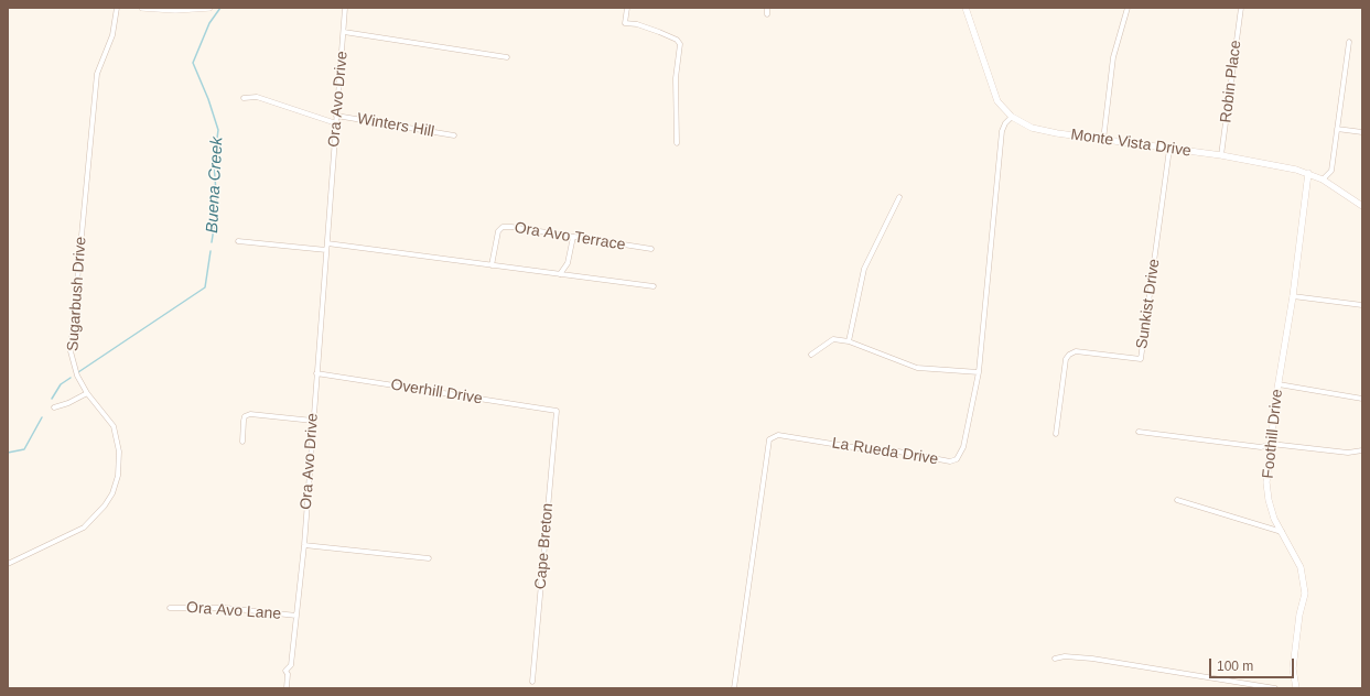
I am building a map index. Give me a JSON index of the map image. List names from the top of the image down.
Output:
{
  "streets": {
    "main road": ["Monte Vista Drive", "Foothill Drive"],
    "street": [
      "Robin Place",
      "Ora Avo Drive",
      "Winters Hill",
      "Ora Avo Terrace",
      "Sugarbush Drive",
      "Sunkist Drive",
      "Overhill Drive",
      "La Rueda Drive",
      "Cape Breton",
      "Ora Avo Lane"
    ]
  },
  "crossings": [
    ["Robin Place", "Monte Vista Drive"],
    ["Ora Avo Drive", "Winters Hill"],
    ["Ora Avo Drive", "Overhill Drive"],
    ["Ora Avo Drive", "Ora Avo Lane"],
    ["Monte Vista Drive", "Sunkist Drive"],
    ["Monte Vista Drive", "Foothill Drive"],
    ["Monte Vista Drive", "La Rueda Drive"],
    ["Overhill Drive", "Cape Breton"]
  ],
  "water": ["Buena Creek"],
  "scale_bar": "100 m"
}
